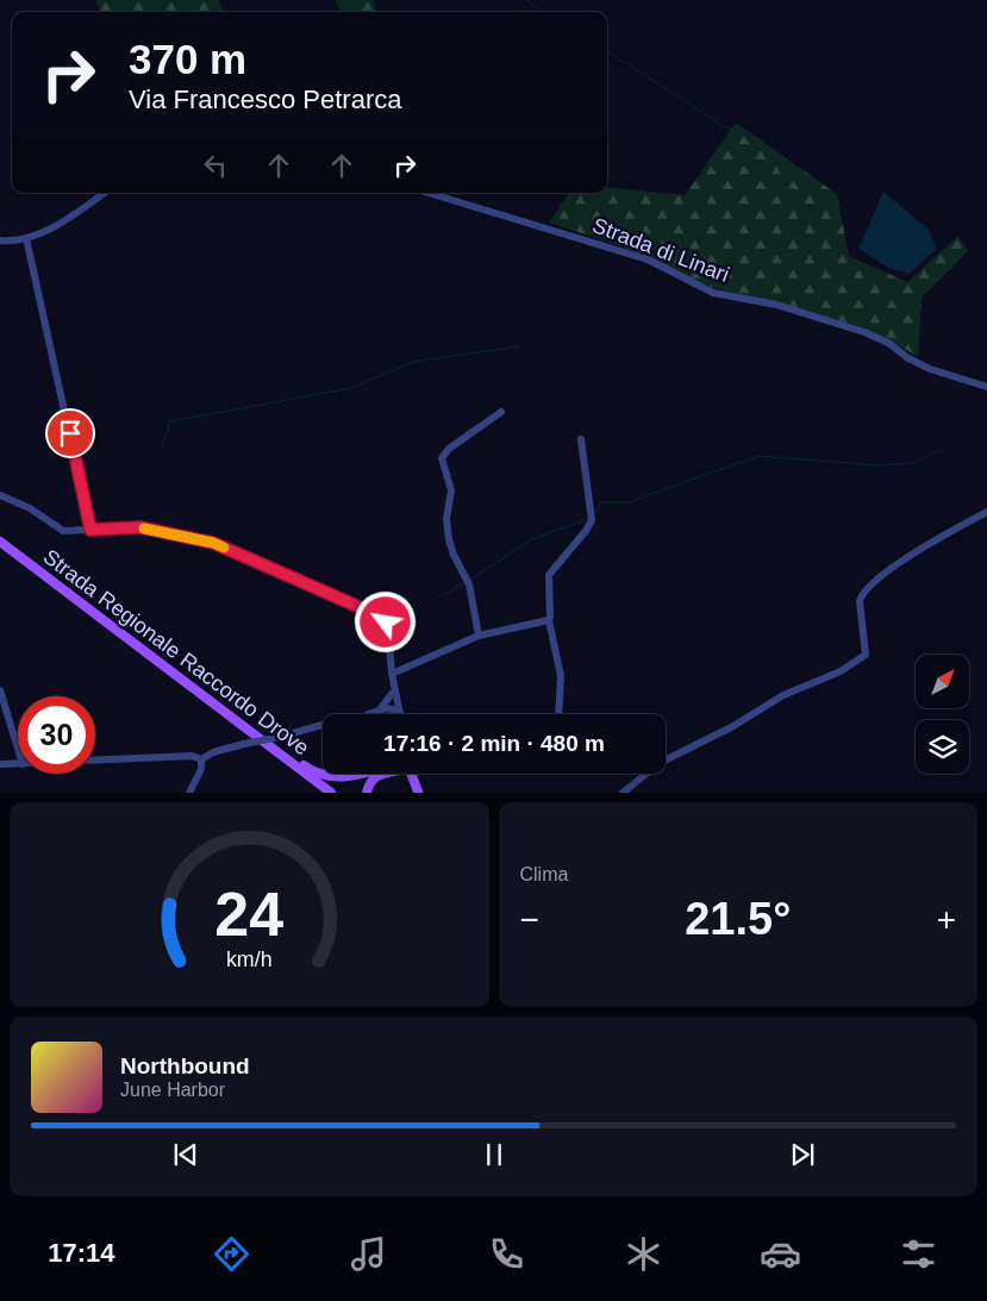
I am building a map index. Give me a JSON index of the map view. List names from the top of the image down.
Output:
{
  "streets": {
    "main road": ["Strada Regionale Raccordo Drove"],
    "street": ["Strada di Linari"]
  },
  "north": "top right",
  "page": {
    "turn": ["370 m", "Via Francesco Petrarca"],
    "limit": "30",
    "trip": "17:16 · 2 min · 480 m",
    "tile": "Clima",
    "heat": ["−", "21.5°", "+"],
    "song": ["Northbound", "June Harbor"],
    "tabs": "17:14",
    "gauge": ["24", "km/h"]
  }
}
